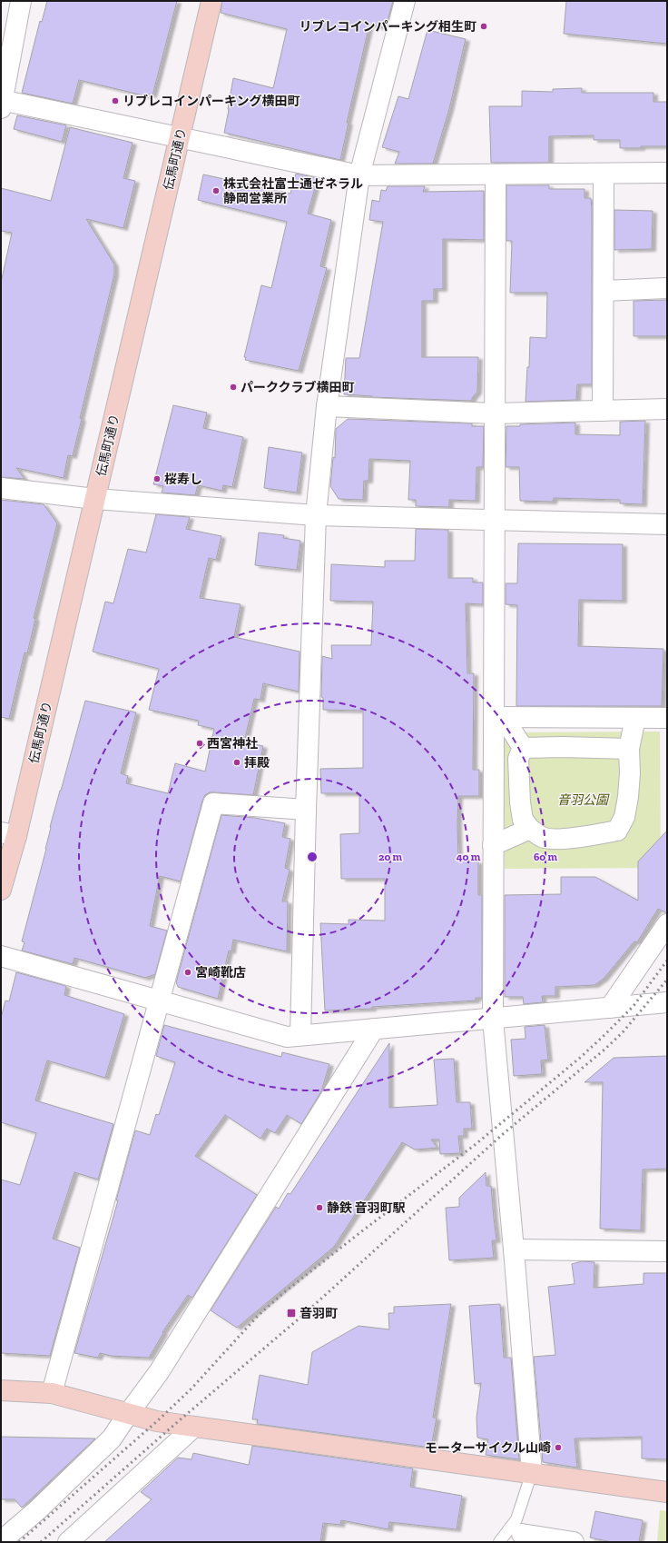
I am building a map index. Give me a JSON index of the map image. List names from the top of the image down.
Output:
{
  "streets": {
    "street": ["伝馬町通り"]
  },
  "parks": ["音羽公園"],
  "places": {
    "other": [
      "リブレコインパーキング相生町",
      "リブレコインパーキング横田町",
      "株式会社富士通ゼネラル 静岡営業所",
      "パーククラブ横田町",
      "桜寿し",
      "西宮神社",
      "拝殿",
      "宮崎靴店",
      "静鉄 音羽町駅",
      "モーターサイクル山崎"
    ],
    "transit": ["音羽町"]
  },
  "rings": ["20 m", "40 m", "60 m"]
}
